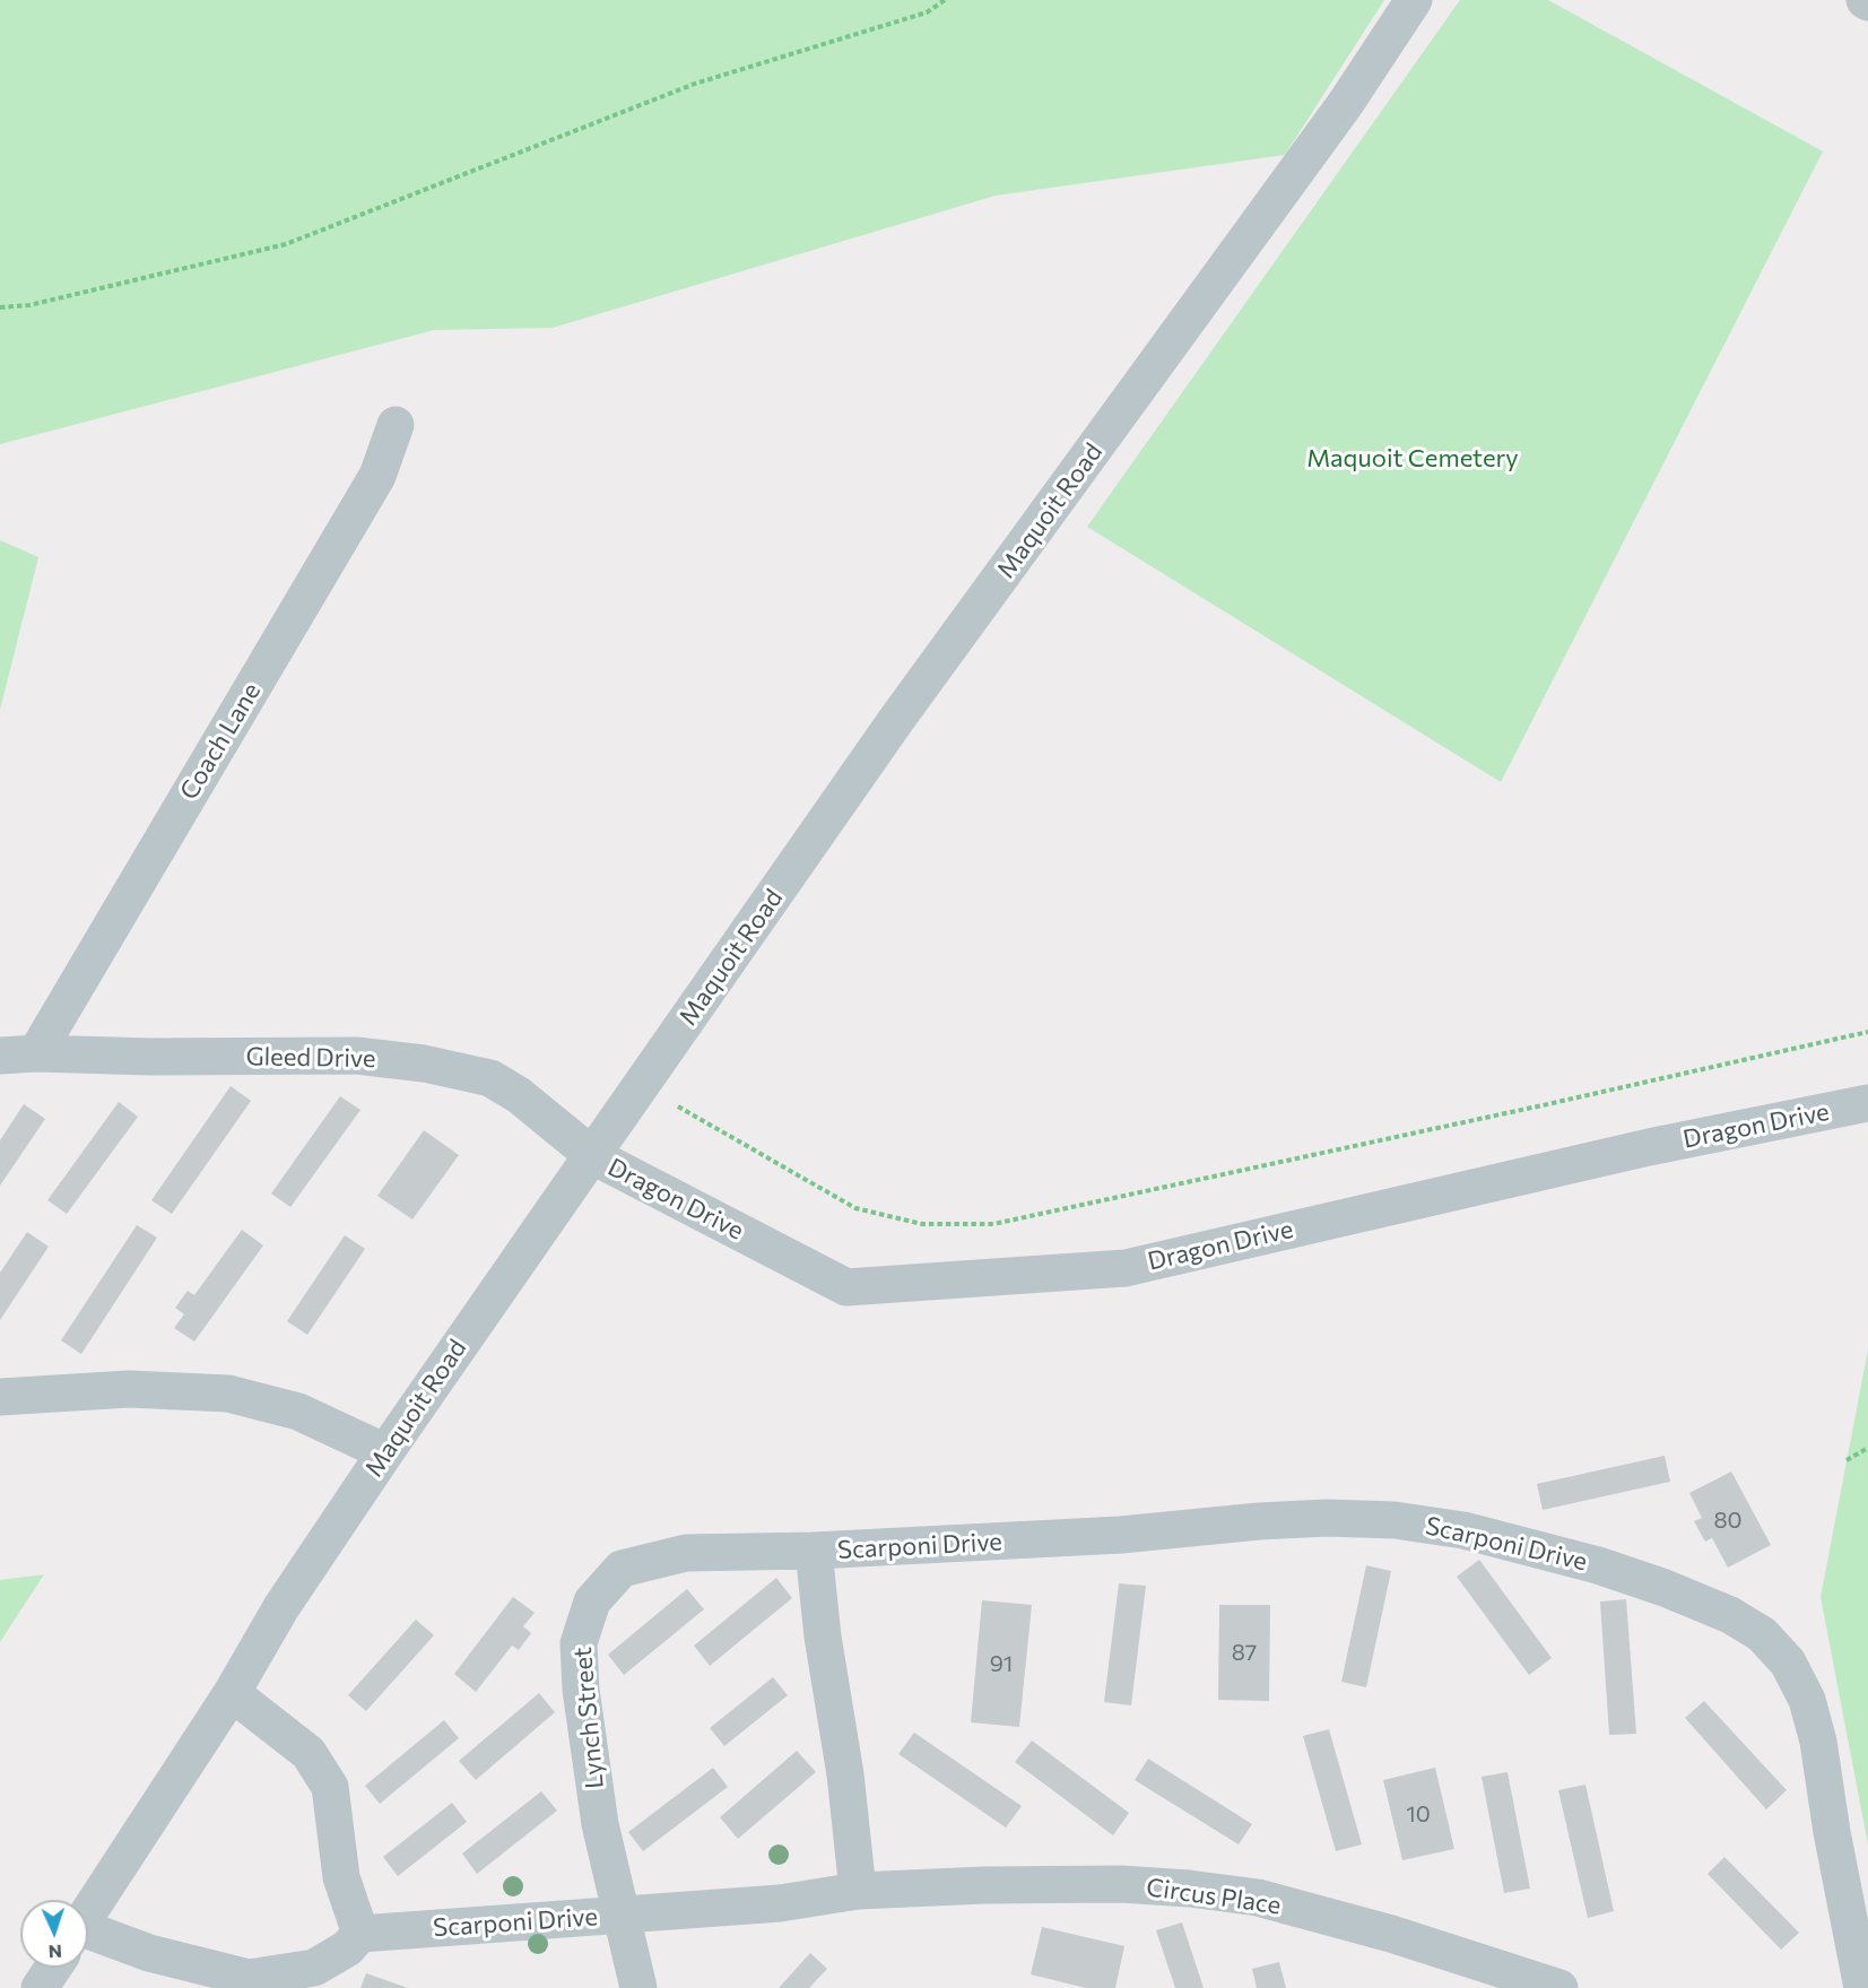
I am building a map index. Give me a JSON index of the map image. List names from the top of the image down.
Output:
{
  "streets": {
    "street": [
      "Maquoit Road",
      "Coach Lane",
      "Gleed Drive",
      "Dragon Drive",
      "Scarponi Drive",
      "Lynch Street",
      "Circus Place"
    ]
  },
  "crossings": [
    ["Maquoit Road", "Gleed Drive"],
    ["Maquoit Road", "Dragon Drive"],
    ["Coach Lane", "Gleed Drive"],
    ["Gleed Drive", "Dragon Drive"],
    ["Scarponi Drive", "Lynch Street"],
    ["Scarponi Drive", "Circus Place"]
  ],
  "parks": ["Maquoit Cemetery"],
  "house_numbers": [
    "80",
    "87",
    "91",
    "10"
  ],
  "north": "bottom"
}
